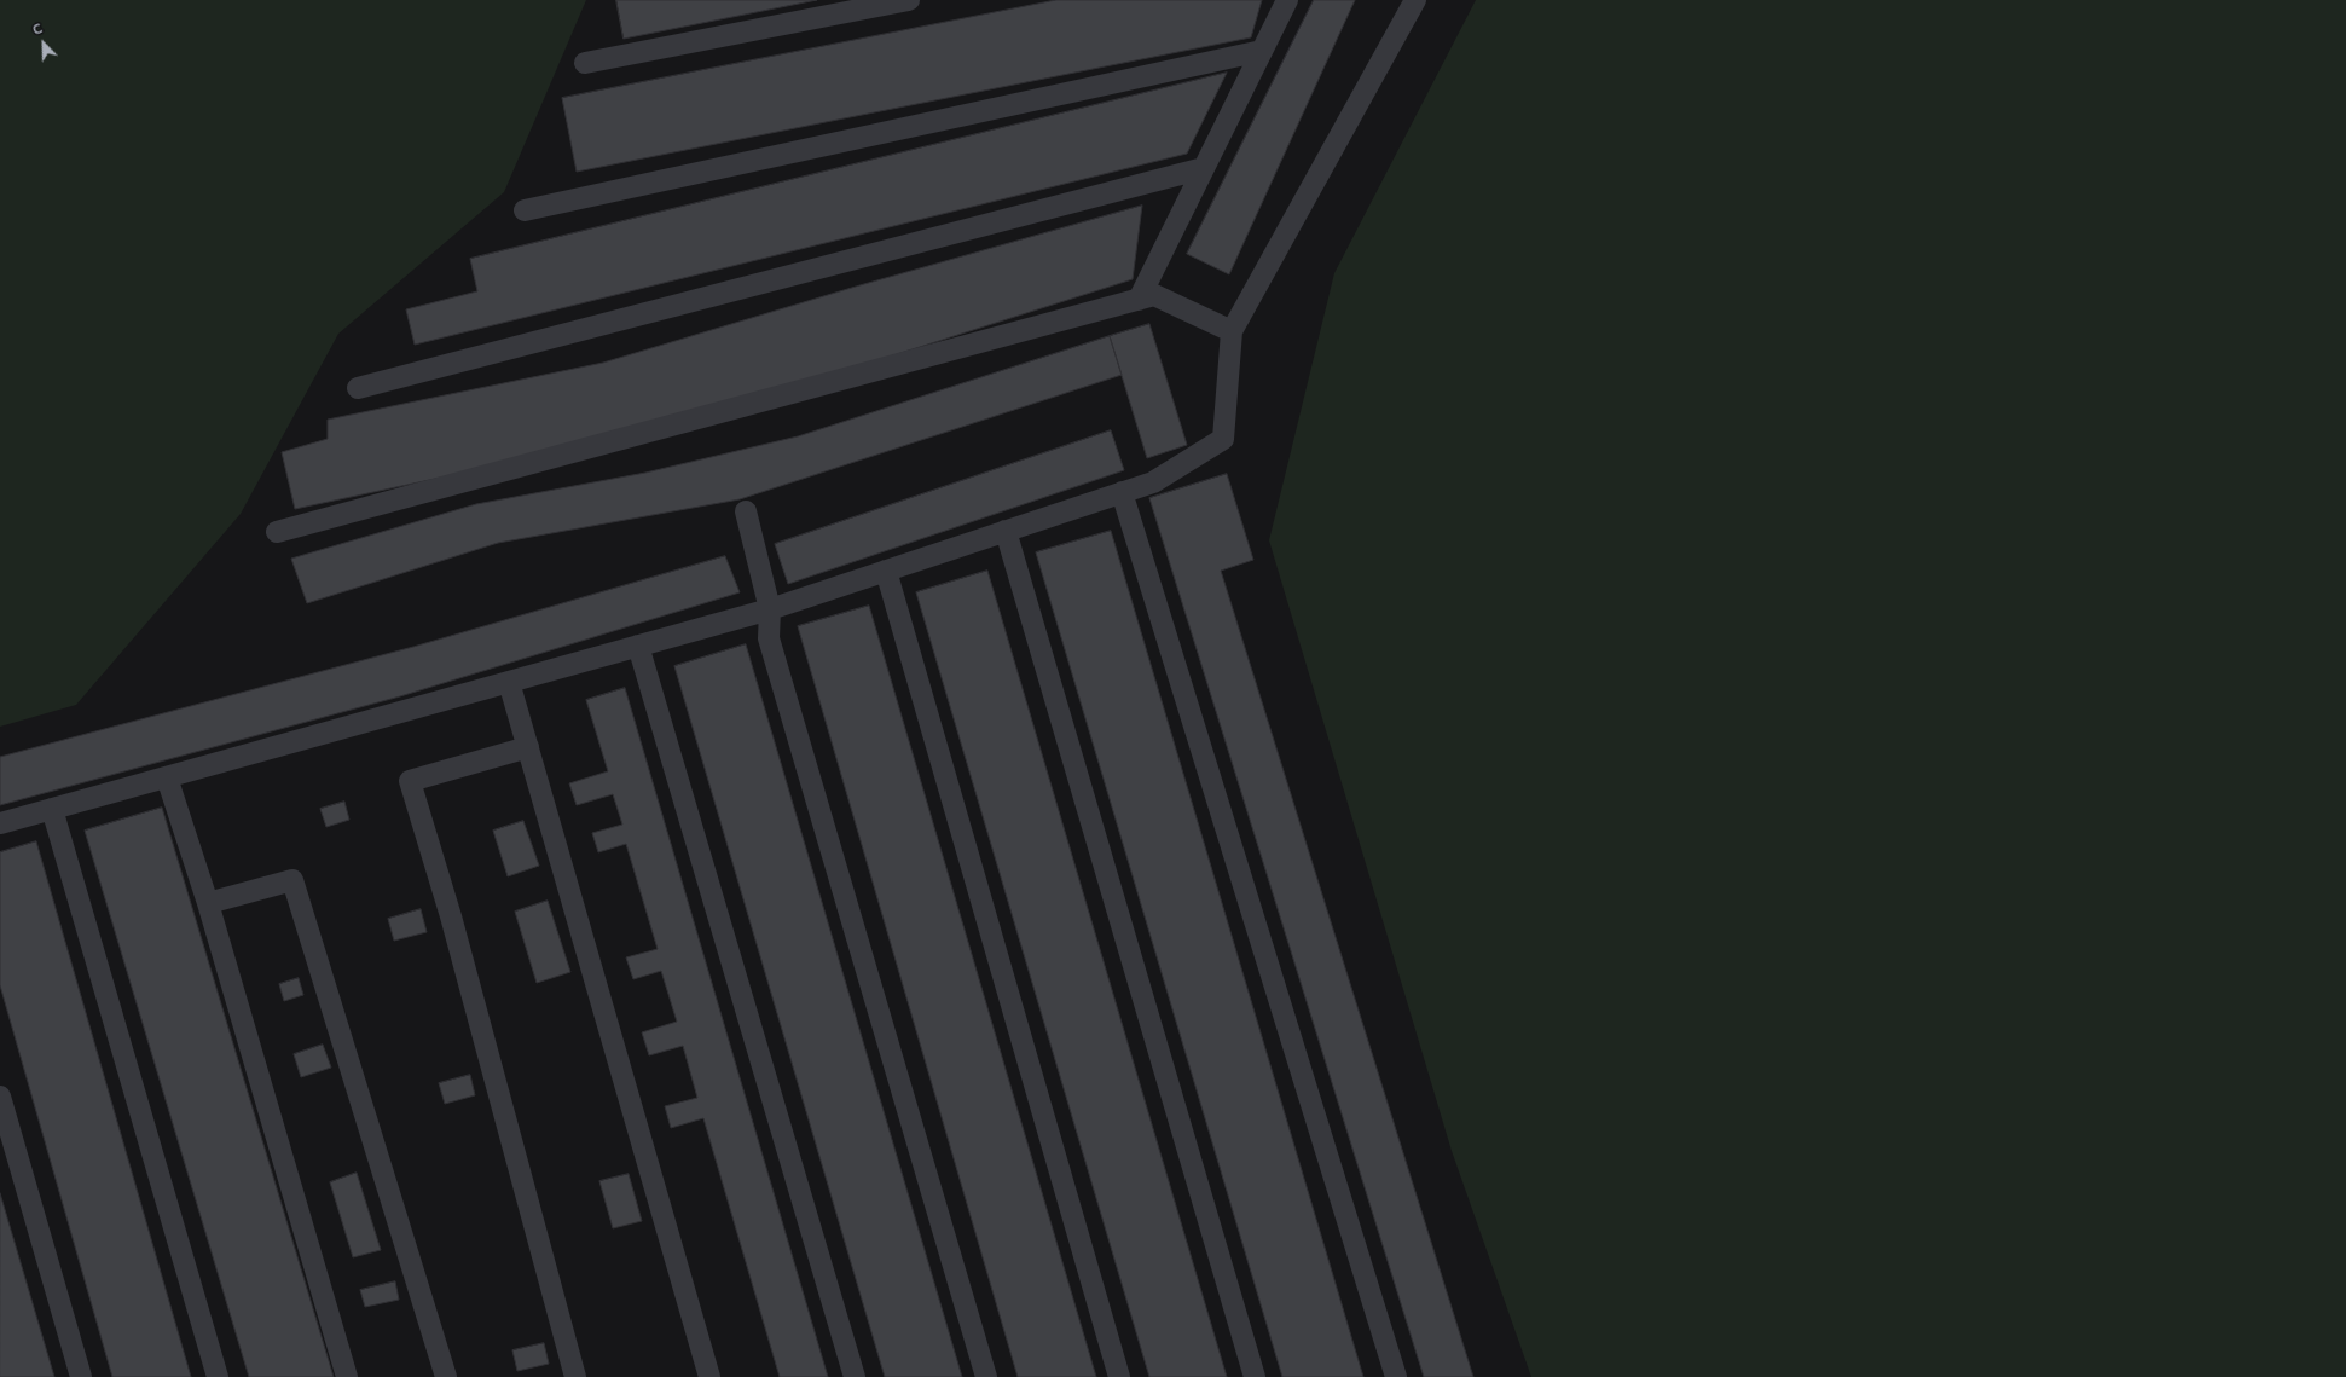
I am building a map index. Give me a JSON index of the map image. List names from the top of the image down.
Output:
{
  "north": "top left"
}
